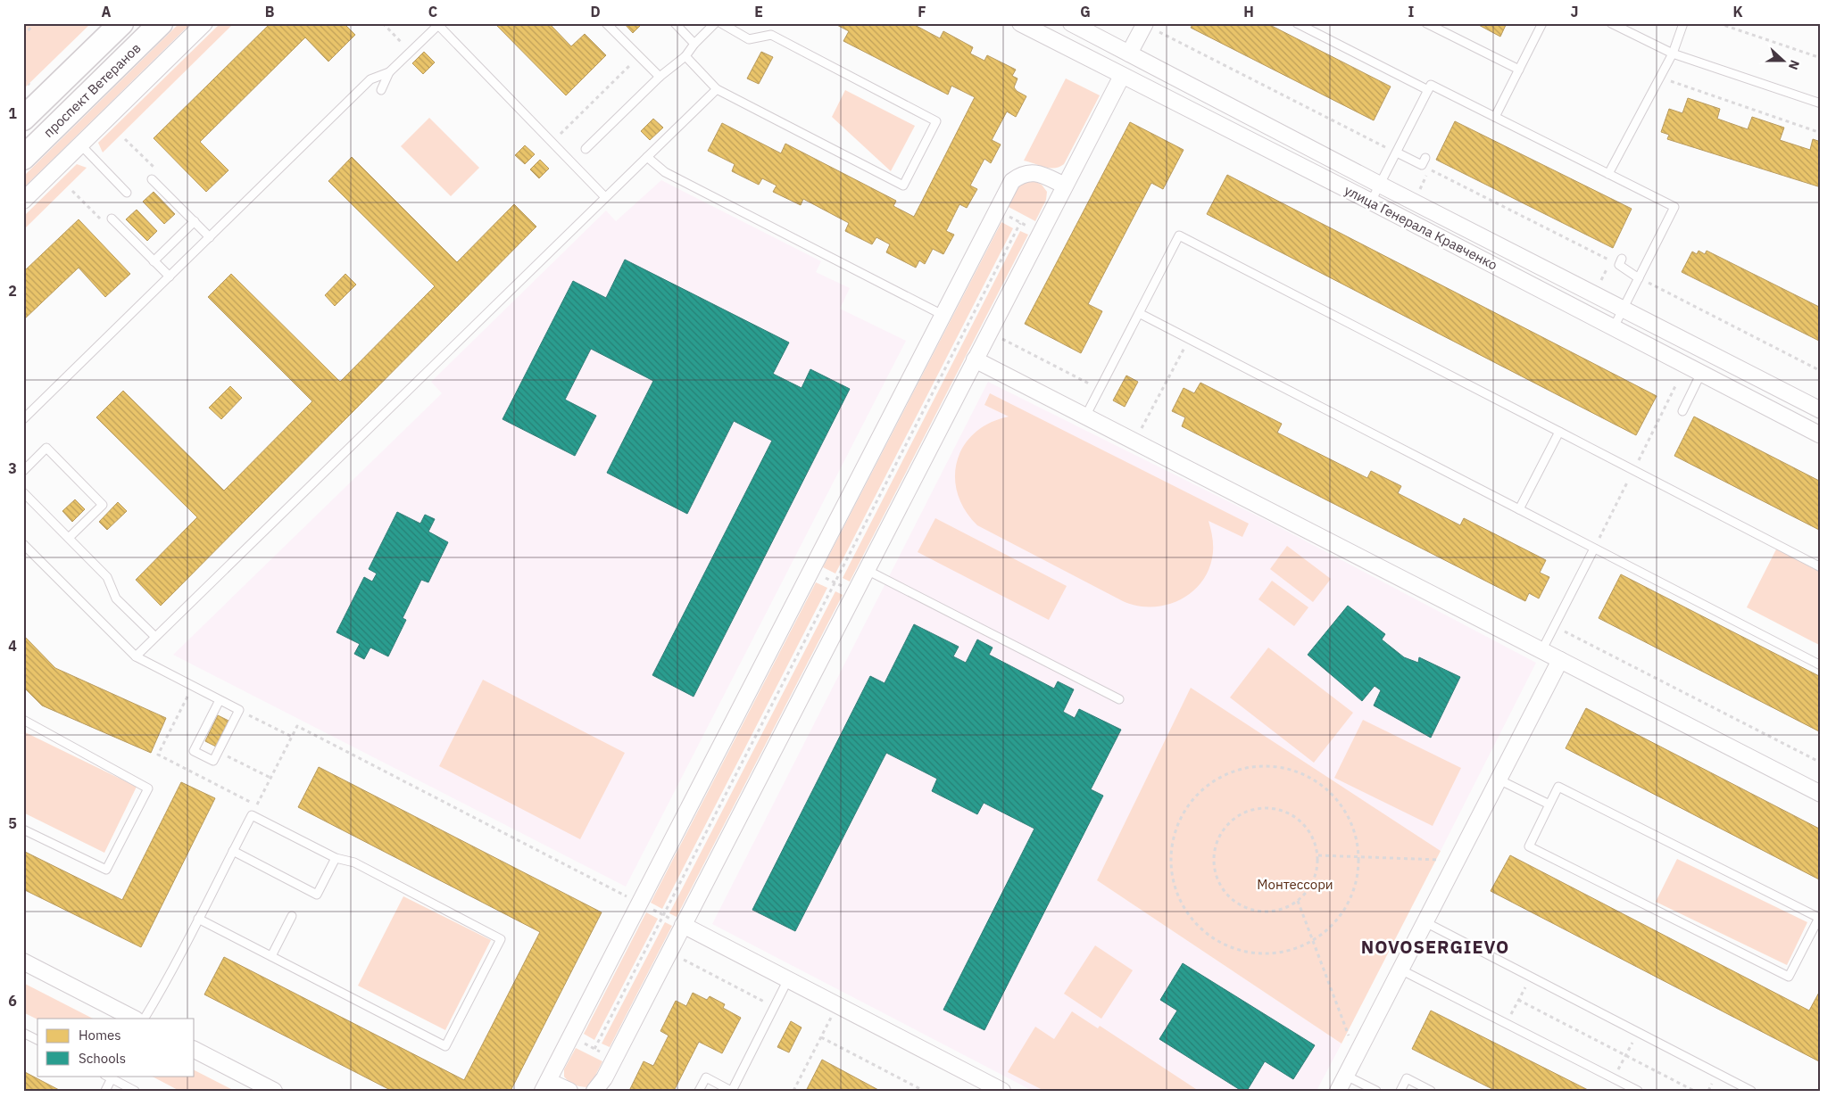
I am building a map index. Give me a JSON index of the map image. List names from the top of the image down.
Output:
{
  "streets": {
    "main road": ["проспект Ветеранов"],
    "street": ["улица Генерала Кравченко"]
  },
  "districts": ["NOVOSERGIEVO"],
  "parks": ["Монтессори"],
  "legend": ["Homes", "Schools"],
  "north": "right",
  "grid": {
    "columns": [
      "A",
      "B",
      "C",
      "D",
      "E",
      "F",
      "G",
      "H",
      "I",
      "J",
      "K"
    ],
    "rows": [
      "1",
      "2",
      "3",
      "4",
      "5",
      "6"
    ]
  }
}
